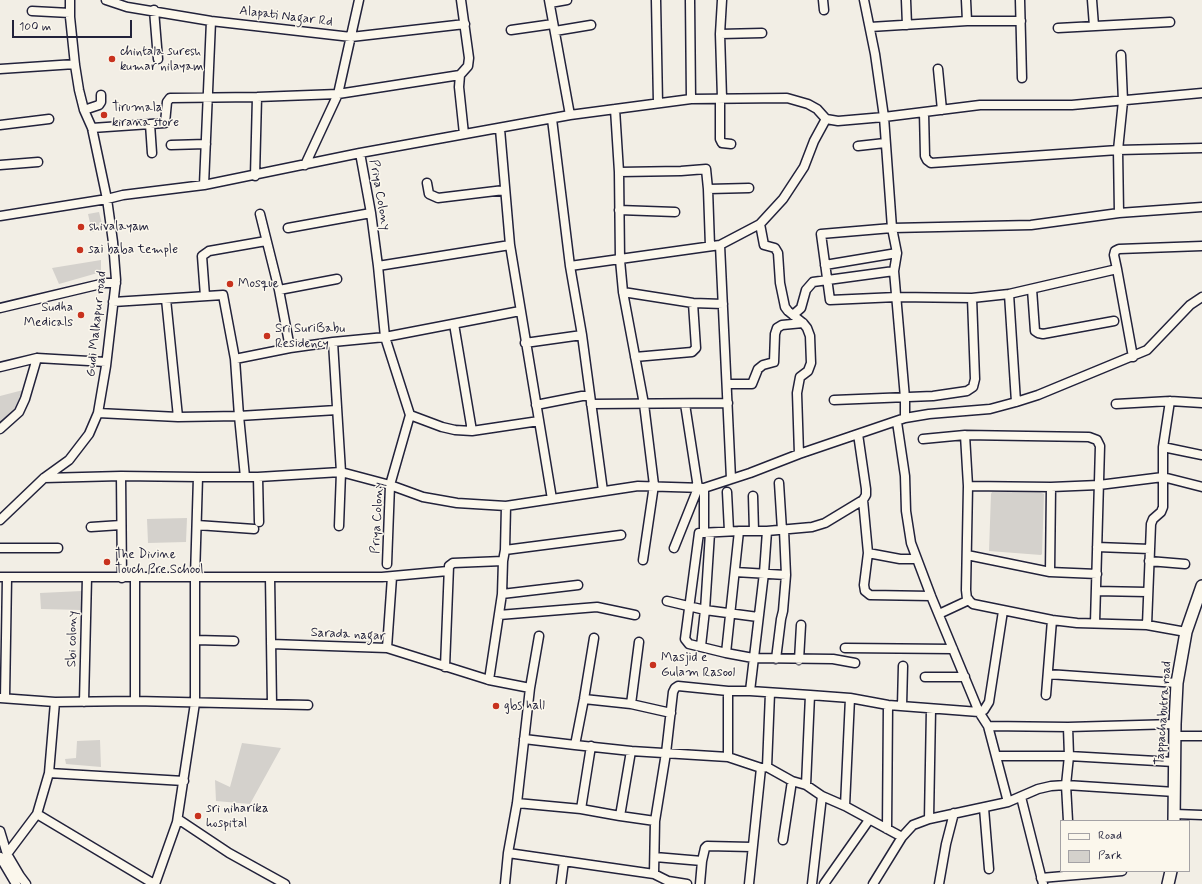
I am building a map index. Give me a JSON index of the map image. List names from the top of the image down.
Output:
{
  "streets": {
    "main road": ["Tappachabutra road"],
    "street": [
      "Alapati Nagar Rd",
      "Priya Colony",
      "Gudi Malkapur road",
      "Sarada nagar",
      "Sbi colony"
    ]
  },
  "places": [
    "chintala suresh kumar nilayam",
    "Tirumala kirana store",
    "shivalayam",
    "sai baba temple",
    "Mosque",
    "Sudha Medicals",
    "Sri SuriBabu Residency",
    "The Divine Touch Pre School",
    "Masjid e Gulam Rasool",
    "gbs hall",
    "sri niharika hospital"
  ],
  "legend": ["Road", "Park"],
  "scale_bar": "100 m"
}
